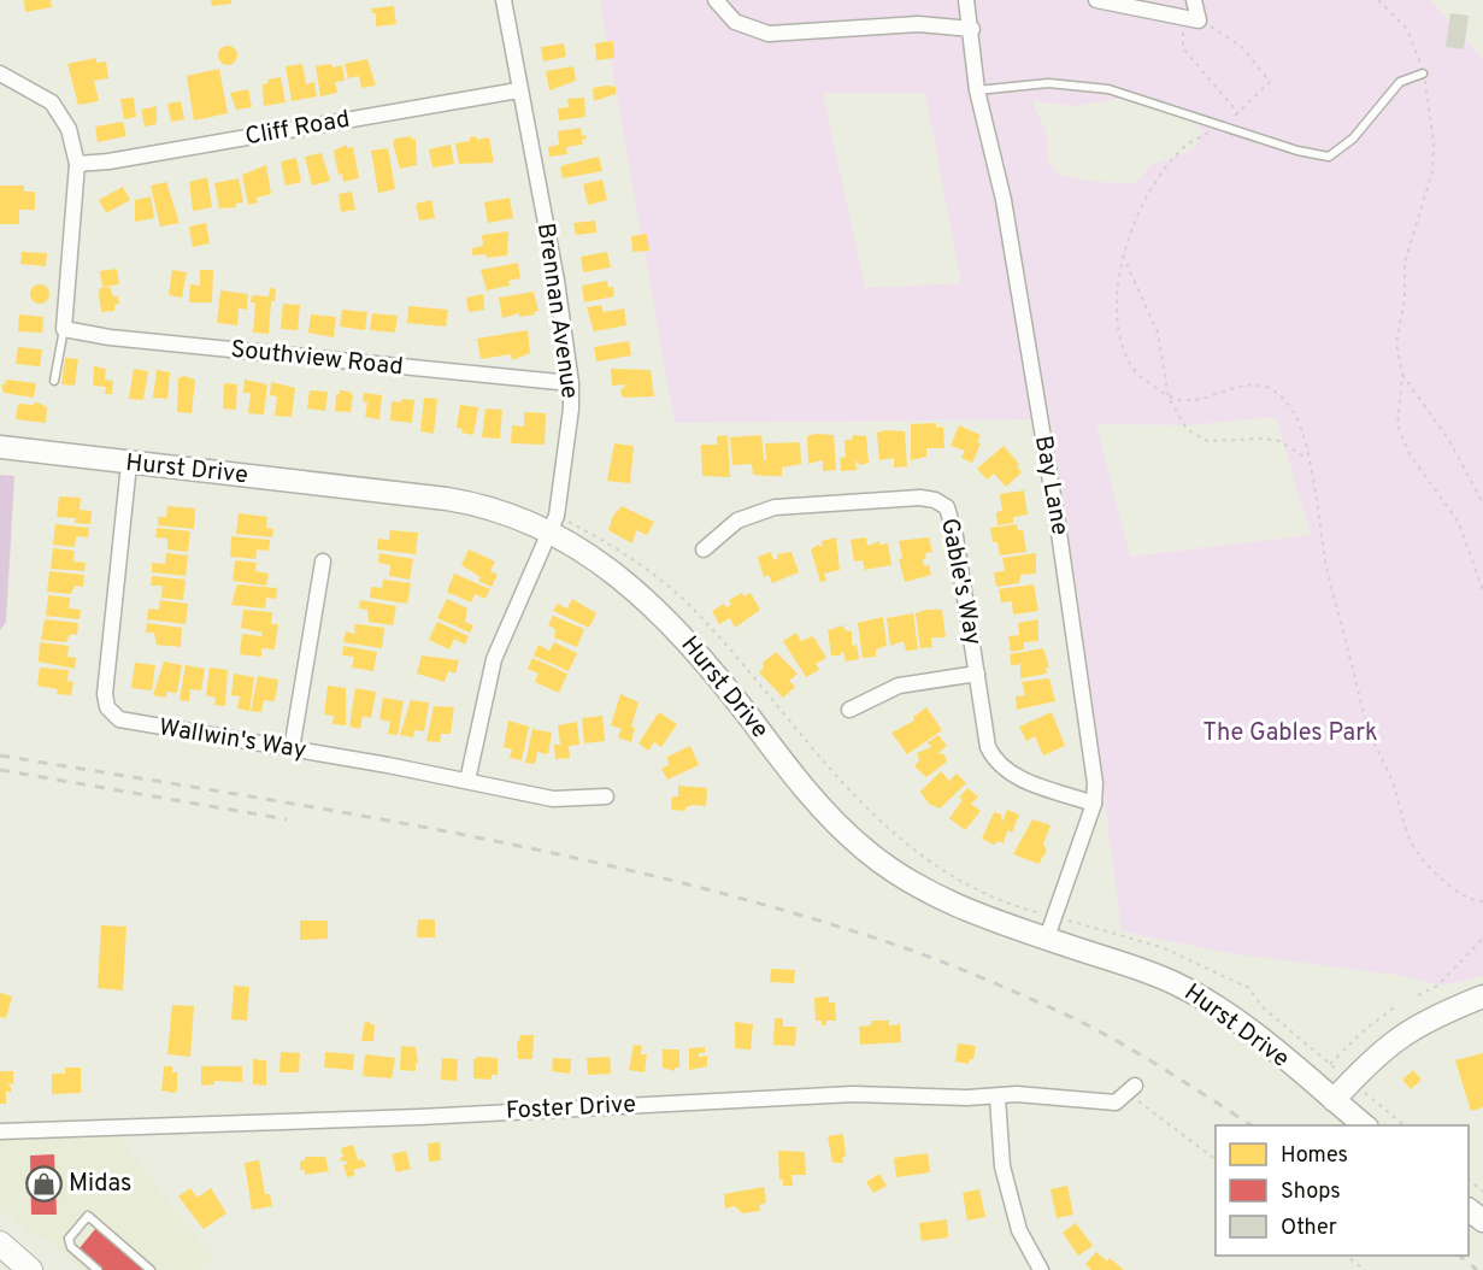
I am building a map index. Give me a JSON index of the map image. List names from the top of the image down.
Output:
{
  "streets": {
    "street": [
      "Cliff Road",
      "Brennan Avenue",
      "Southview Road",
      "Hurst Drive",
      "Bay Lane",
      "Gable's Way",
      "Wallwin's Way",
      "Foster Drive"
    ]
  },
  "crossings": [
    ["Cliff Road", "Brennan Avenue"],
    ["Brennan Avenue", "Southview Road"],
    ["Brennan Avenue", "Hurst Drive"],
    ["Brennan Avenue", "Wallwin's Way"],
    ["Hurst Drive", "Bay Lane"],
    ["Hurst Drive", "Wallwin's Way"],
    ["Bay Lane", "Gable's Way"]
  ],
  "parks": ["The Gables Park"],
  "places": {
    "shop": ["Midas"]
  },
  "legend": ["Homes", "Shops", "Other"]
}
